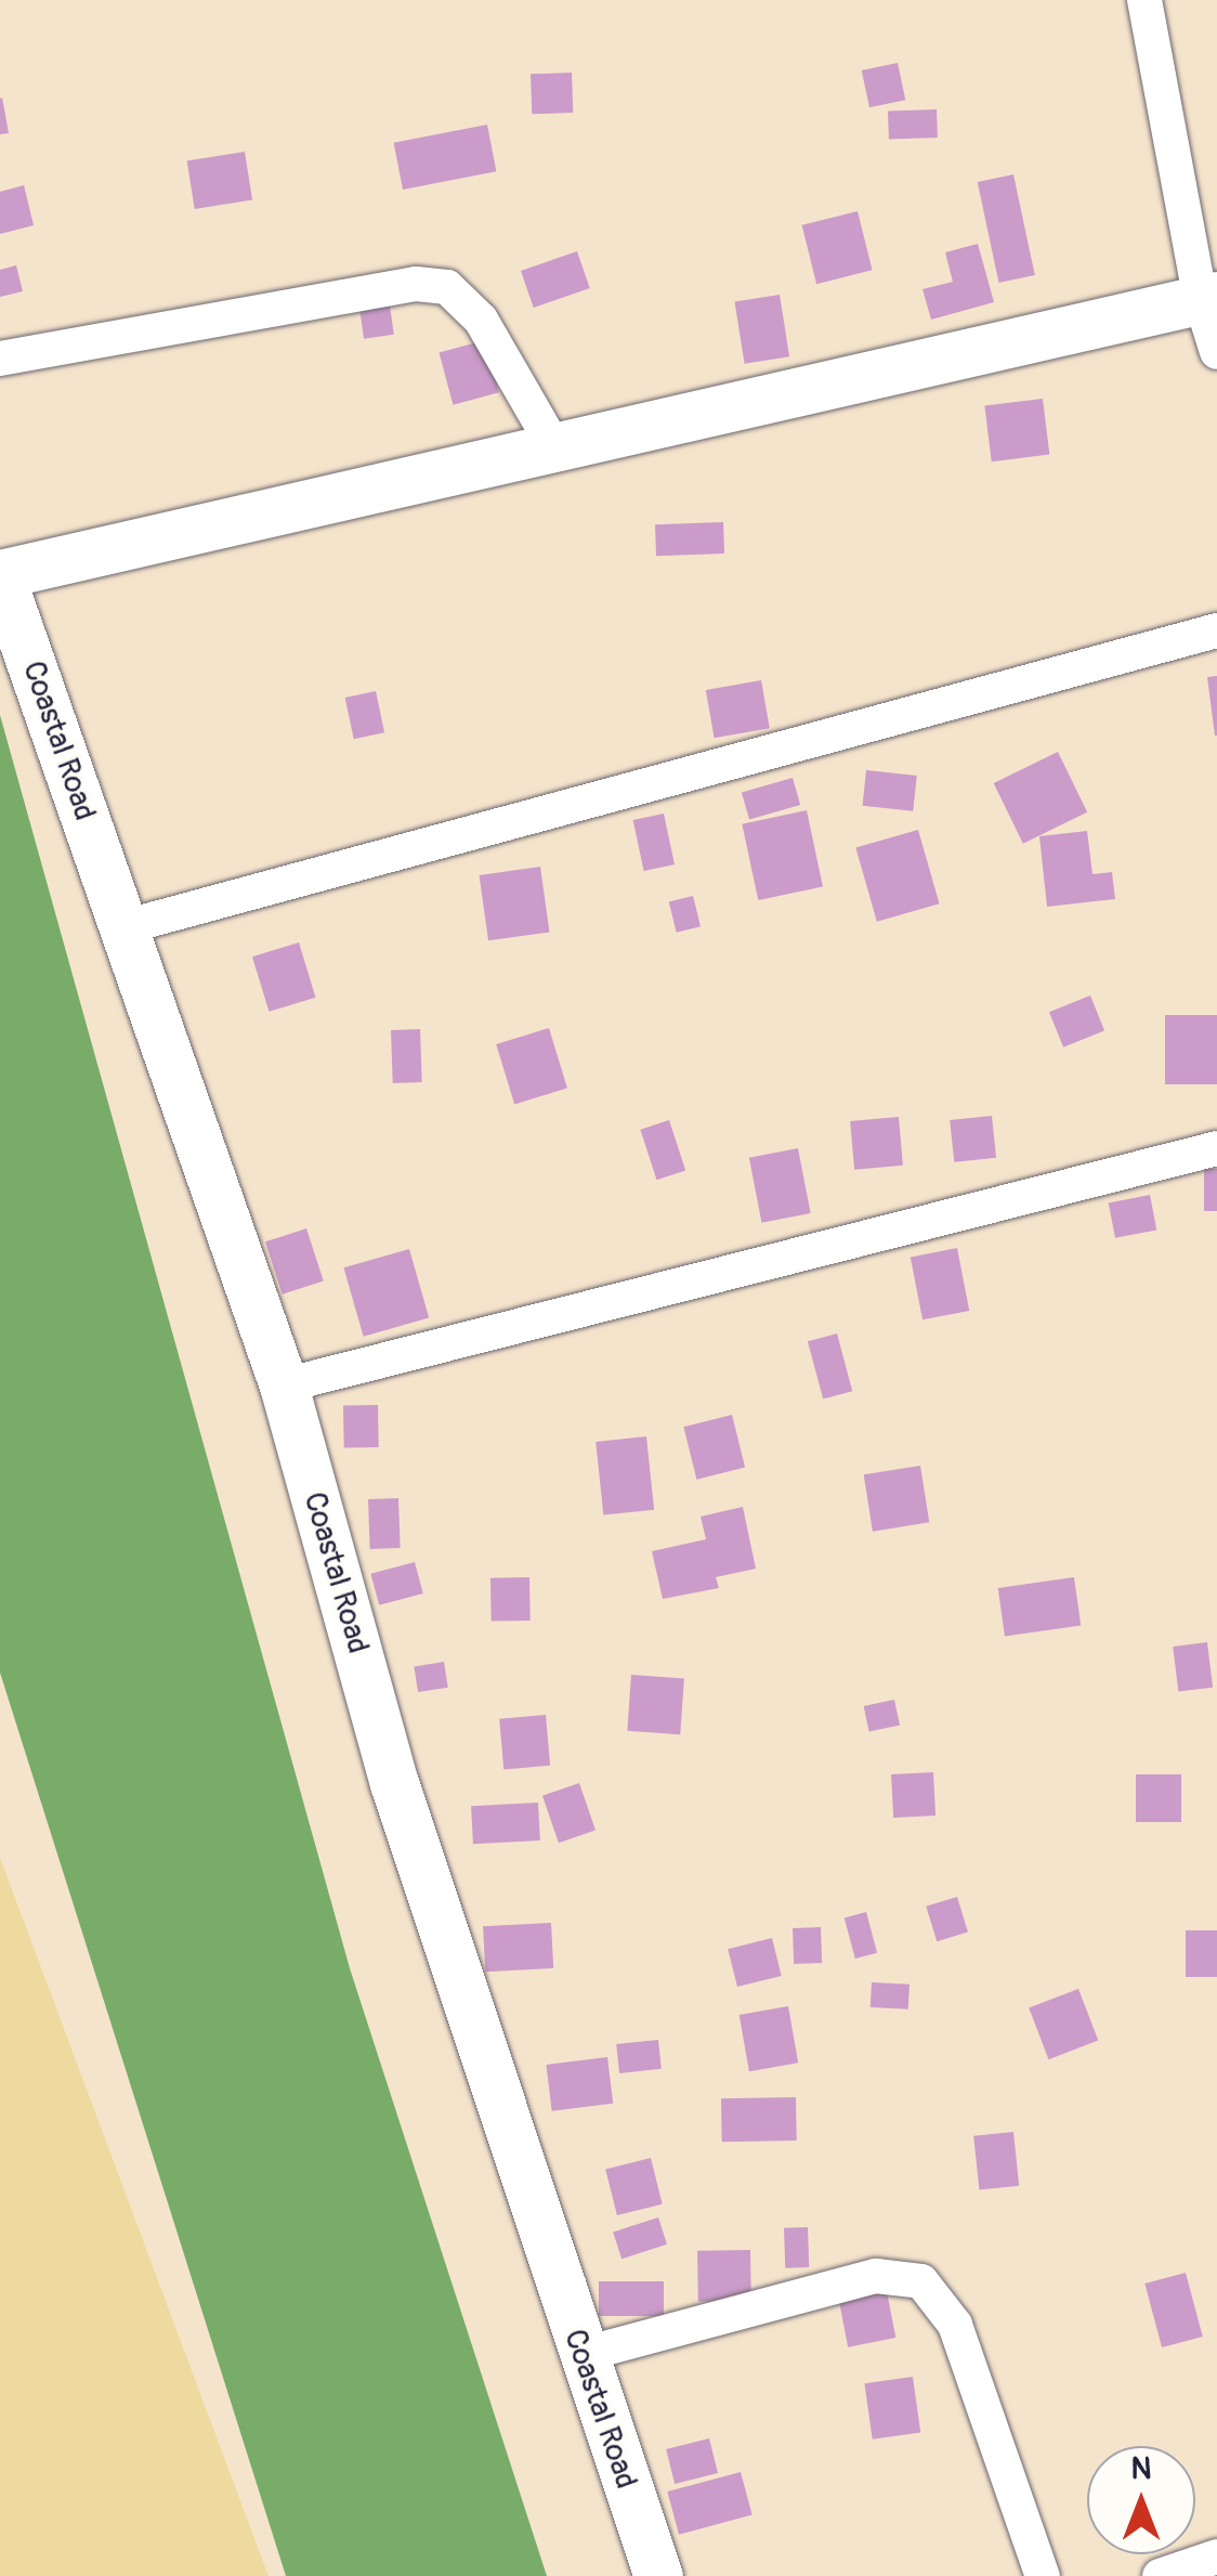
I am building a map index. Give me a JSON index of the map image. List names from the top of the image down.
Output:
{
  "streets": {
    "street": ["Coastal Road"]
  },
  "north": "top"
}
